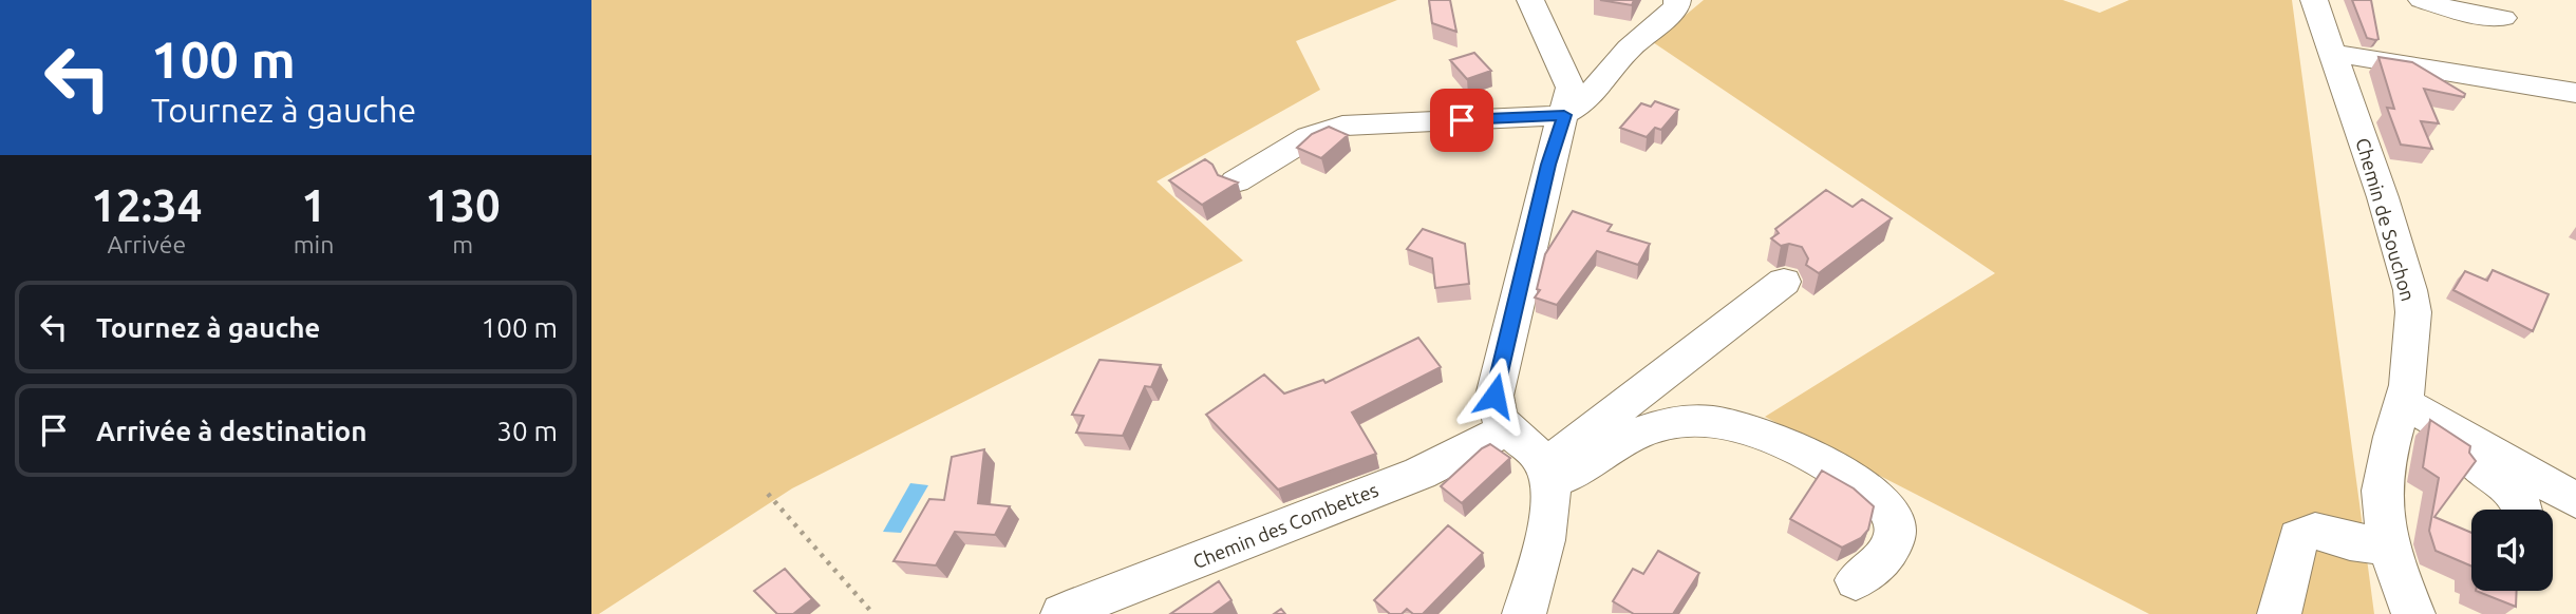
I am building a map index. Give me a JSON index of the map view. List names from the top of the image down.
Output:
{
  "streets": {
    "street": ["Chemin de Souchon", "Chemin des Combettes"]
  },
  "page": {
    "turn": ["100 m", "Tournez à gauche"],
    "eta": [
      "12:34",
      "Arrivée",
      "1",
      "min",
      "130",
      "m"
    ],
    "list": [
      {
        "name": "Tournez à gauche",
        "value": "100 m"
      },
      {
        "name": "Arrivée à destination",
        "value": "30 m"
      }
    ]
  }
}
